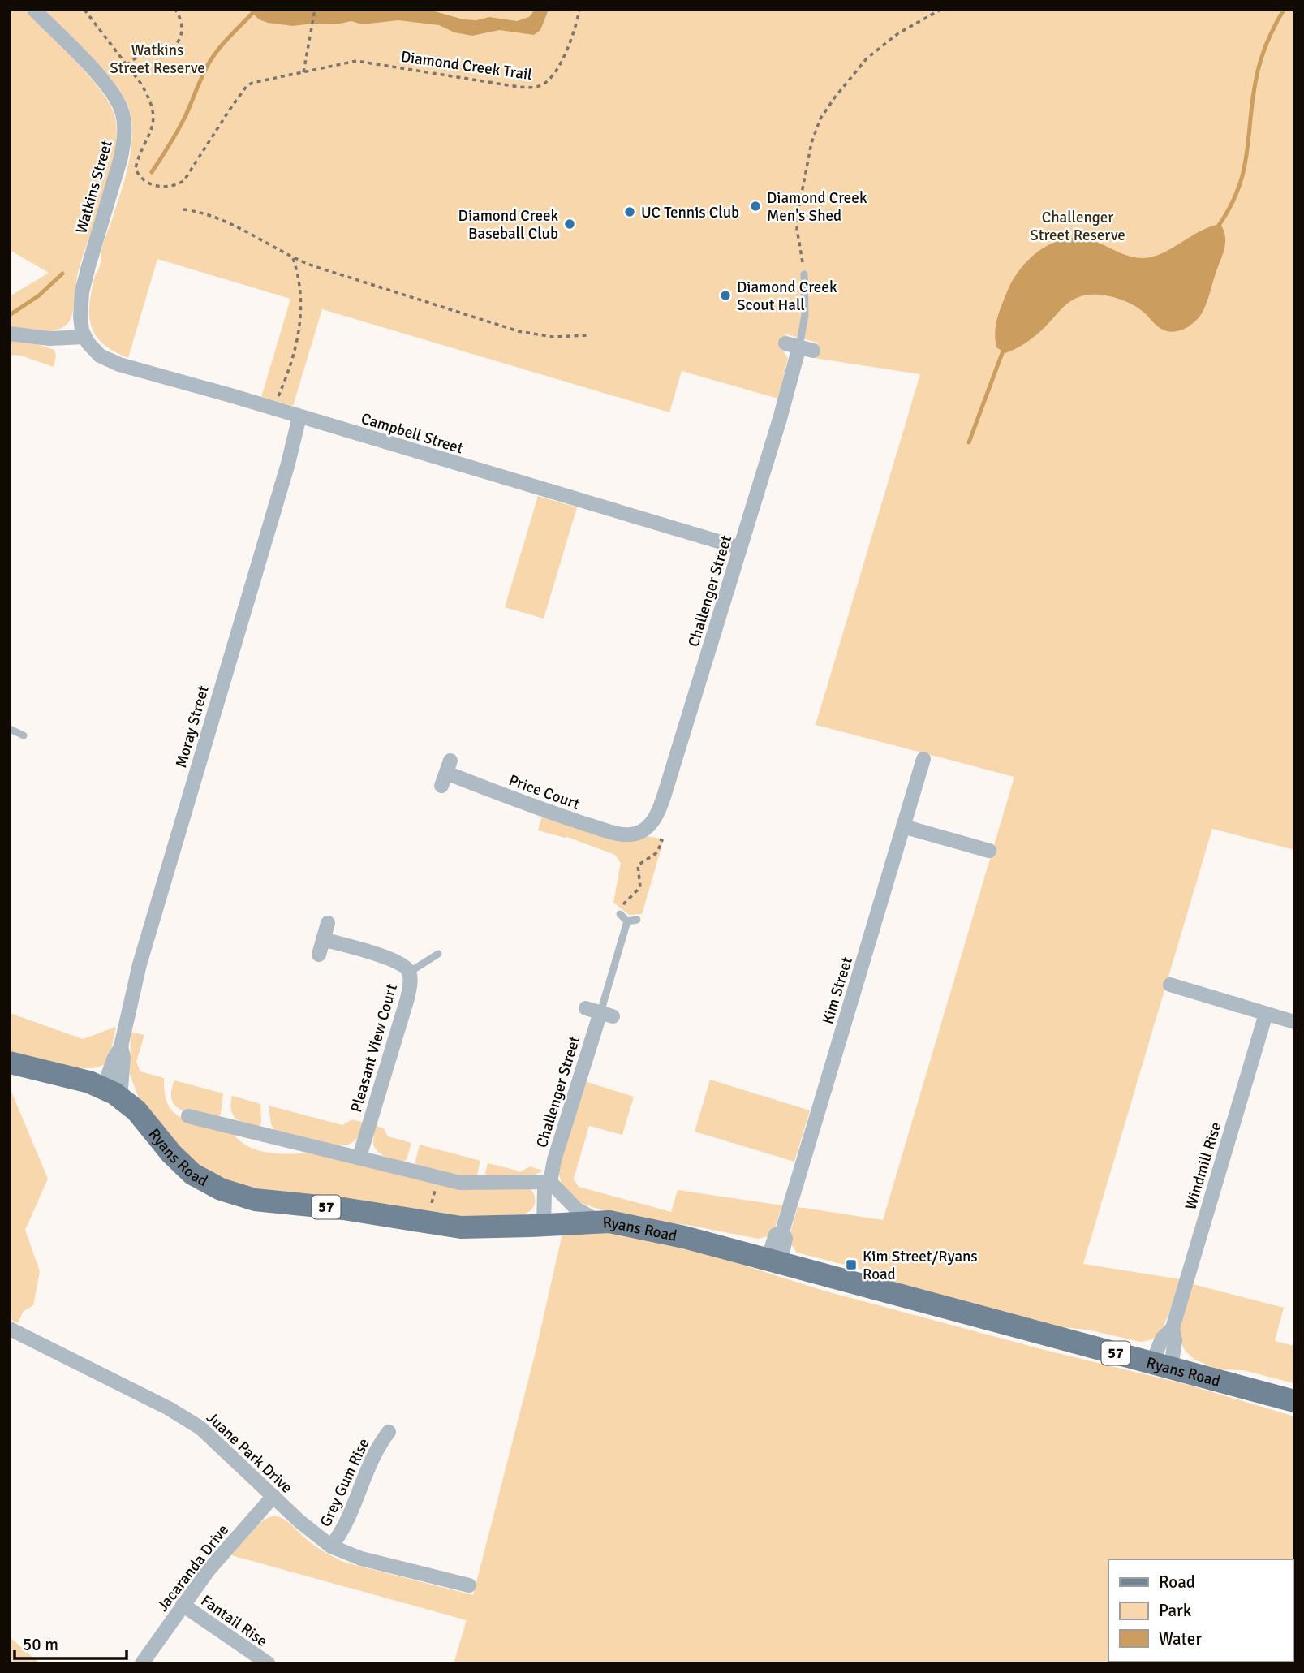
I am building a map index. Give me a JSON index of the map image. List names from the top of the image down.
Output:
{
  "streets": {
    "main road": ["Ryans Road", "57"],
    "street": [
      "Watkins Street",
      "Campbell Street",
      "Challenger Street",
      "Moray Street",
      "Price Court",
      "Kim Street",
      "Pleasant View Court",
      "Windmill Rise",
      "Juane Park Drive",
      "Grey Gum Rise",
      "Jacaranda Drive",
      "Fantail Rise"
    ],
    "path": ["Diamond Creek Trail"]
  },
  "crossings": [
    ["Watkins Street", "Campbell Street"],
    ["Campbell Street", "Challenger Street"],
    ["Campbell Street", "Moray Street"],
    ["Challenger Street", "Price Court"],
    ["Challenger Street", "Ryans Road"],
    ["Moray Street", "Ryans Road"],
    ["Kim Street", "Ryans Road"],
    ["Ryans Road", "Windmill Rise"],
    ["Juane Park Drive", "Grey Gum Rise"],
    ["Juane Park Drive", "Jacaranda Drive"],
    ["Jacaranda Drive", "Fantail Rise"]
  ],
  "parks": ["Watkins Street Reserve", "Challenger Street Reserve"],
  "places": {
    "other": [
      "Diamond Creek Men's Shed",
      "UC Tennis Club",
      "Diamond Creek Baseball Club",
      "Diamond Creek Scout Hall"
    ],
    "transit": ["Kim Street/Ryans Road"]
  },
  "legend": ["Road", "Park", "Water"],
  "scale_bar": "50 m"
}
